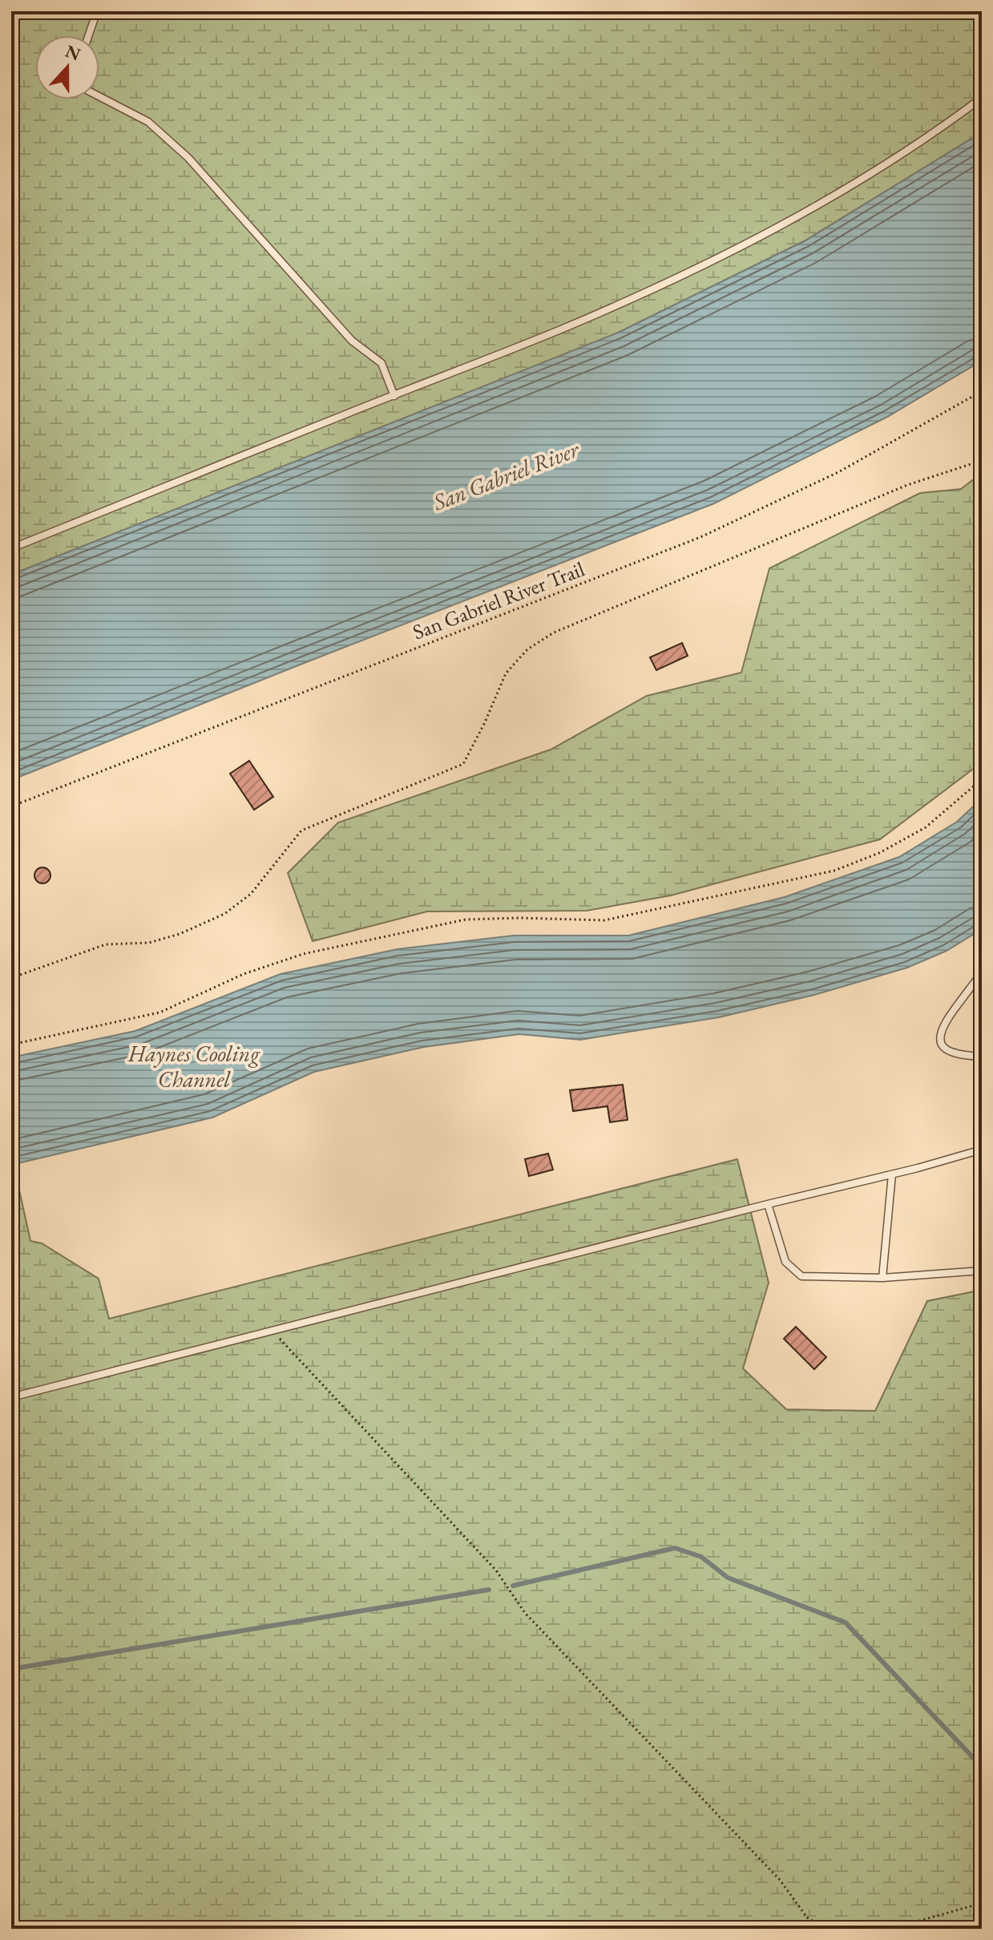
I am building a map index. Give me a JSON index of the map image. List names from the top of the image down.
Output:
{
  "streets": {
    "path": ["San Gabriel River Trail"]
  },
  "water": ["San Gabriel River", "Haynes Cooling Channel"],
  "north": "top"
}
